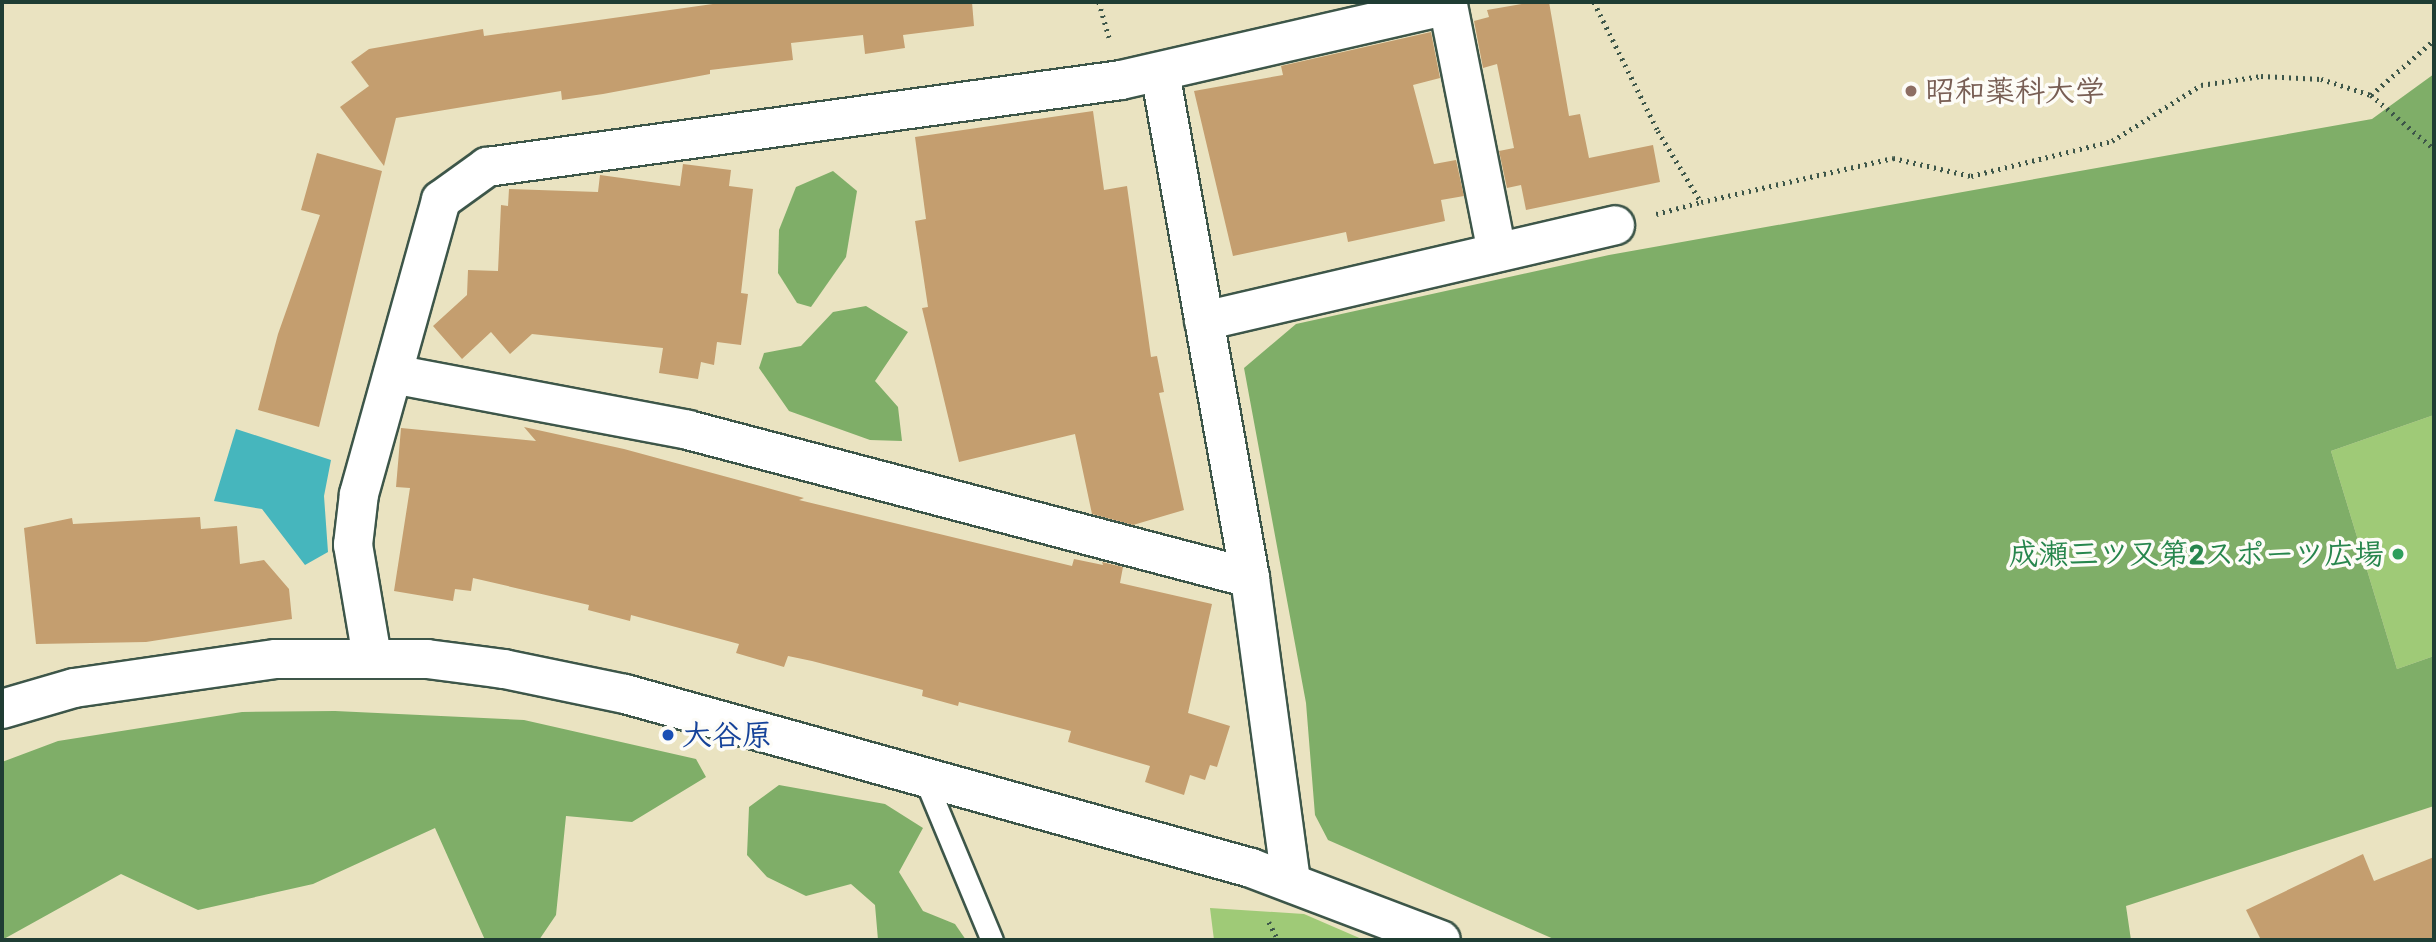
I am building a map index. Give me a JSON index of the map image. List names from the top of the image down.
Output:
{
  "places": ["昭和薬科大学", "成瀬三ツ又第2スポーツ広場", "大谷原"]
}
